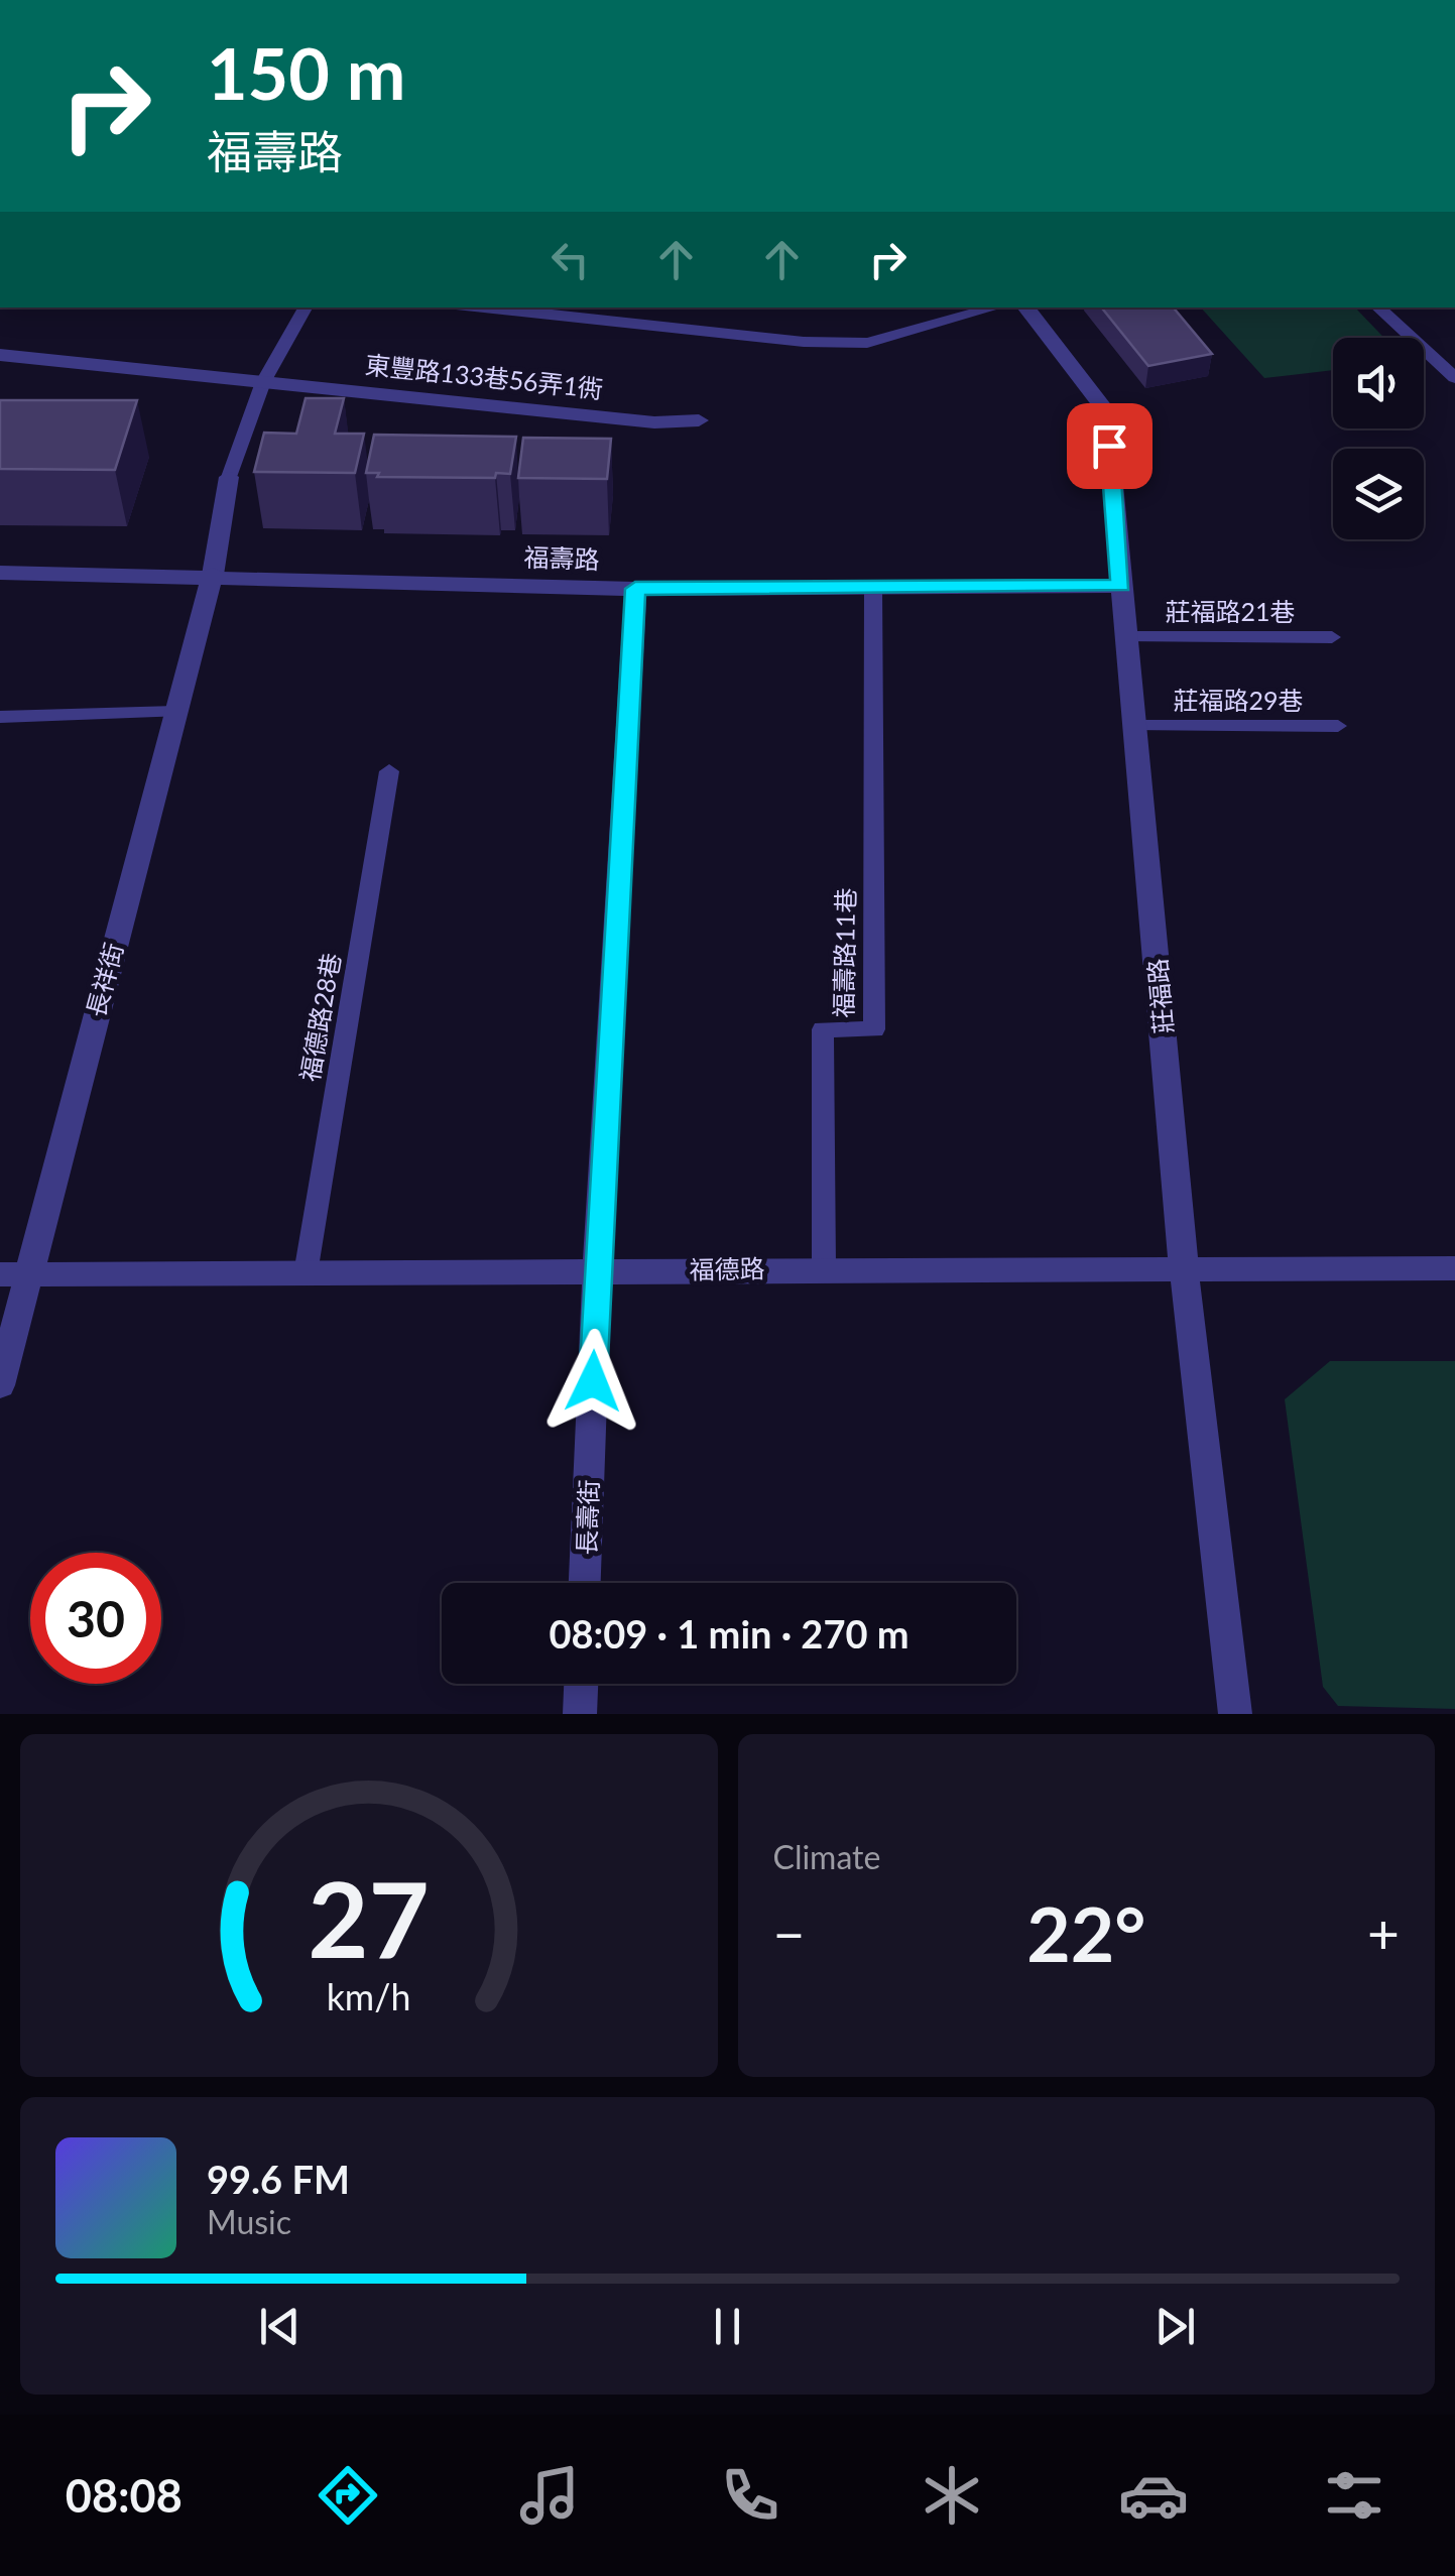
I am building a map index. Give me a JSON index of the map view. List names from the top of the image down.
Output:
{
  "streets": {
    "street": [
      "東豐路133巷56弄1衖",
      "福壽路",
      "長祥街",
      "莊福路",
      "福德路",
      "長壽街"
    ],
    "lane": [
      "莊福路21巷",
      "莊福路29巷",
      "福壽路11巷",
      "福德路28巷"
    ]
  },
  "crossings": [
    ["福壽路", "福壽路11巷"],
    ["福壽路", "長祥街"],
    ["福壽路", "莊福路"],
    ["福壽路", "長壽街"],
    ["莊福路21巷", "莊福路"],
    ["莊福路29巷", "莊福路"],
    ["福壽路11巷", "福德路"],
    ["長祥街", "福德路"],
    ["莊福路", "福德路"],
    ["福德路28巷", "福德路"],
    ["福德路", "長壽街"]
  ],
  "page": {
    "turn": ["150 m", "福壽路"],
    "limit": "30",
    "trip": "08:09 · 1 min · 270 m",
    "tile": "Climate",
    "heat": ["−", "22°", "+"],
    "song": ["99.6 FM", "Music"],
    "tabs": "08:08",
    "gauge": ["27", "km/h"]
  }
}
